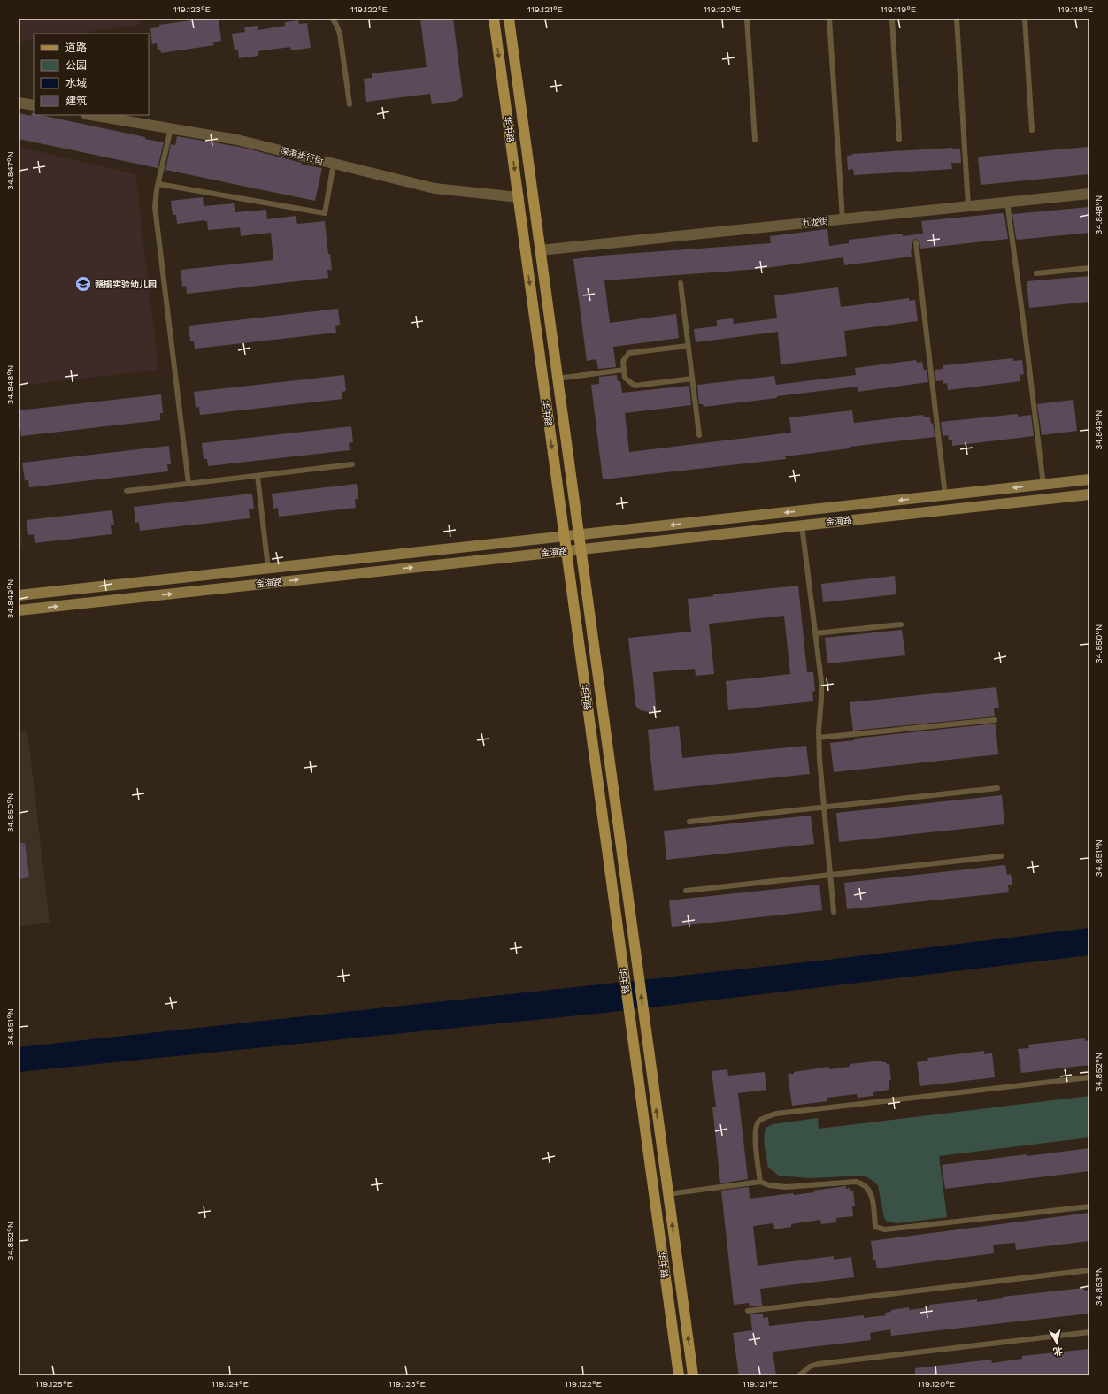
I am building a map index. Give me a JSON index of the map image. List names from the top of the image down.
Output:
{
  "streets": {
    "main road": ["华中路", "金海路"],
    "street": ["深港步行街", "九龙街"]
  },
  "crossings": [
    ["华中路", "深港步行街"],
    ["华中路", "九龙街"],
    ["华中路", "金海路"]
  ],
  "places": {
    "school or university": ["赣榆实验幼儿园"]
  },
  "legend": [
    "道路",
    "公园",
    "水域",
    "建筑"
  ],
  "north": "bottom",
  "coordinates": [
    "119.123°E",
    "119.122°E",
    "119.121°E",
    "119.120°E",
    "119.119°E",
    "119.118°E",
    "34.847°N",
    "34.848°N",
    "34.849°N",
    "34.850°N",
    "34.851°N",
    "34.852°N",
    "34.853°N",
    "119.125°E",
    "119.124°E"
  ]
}
